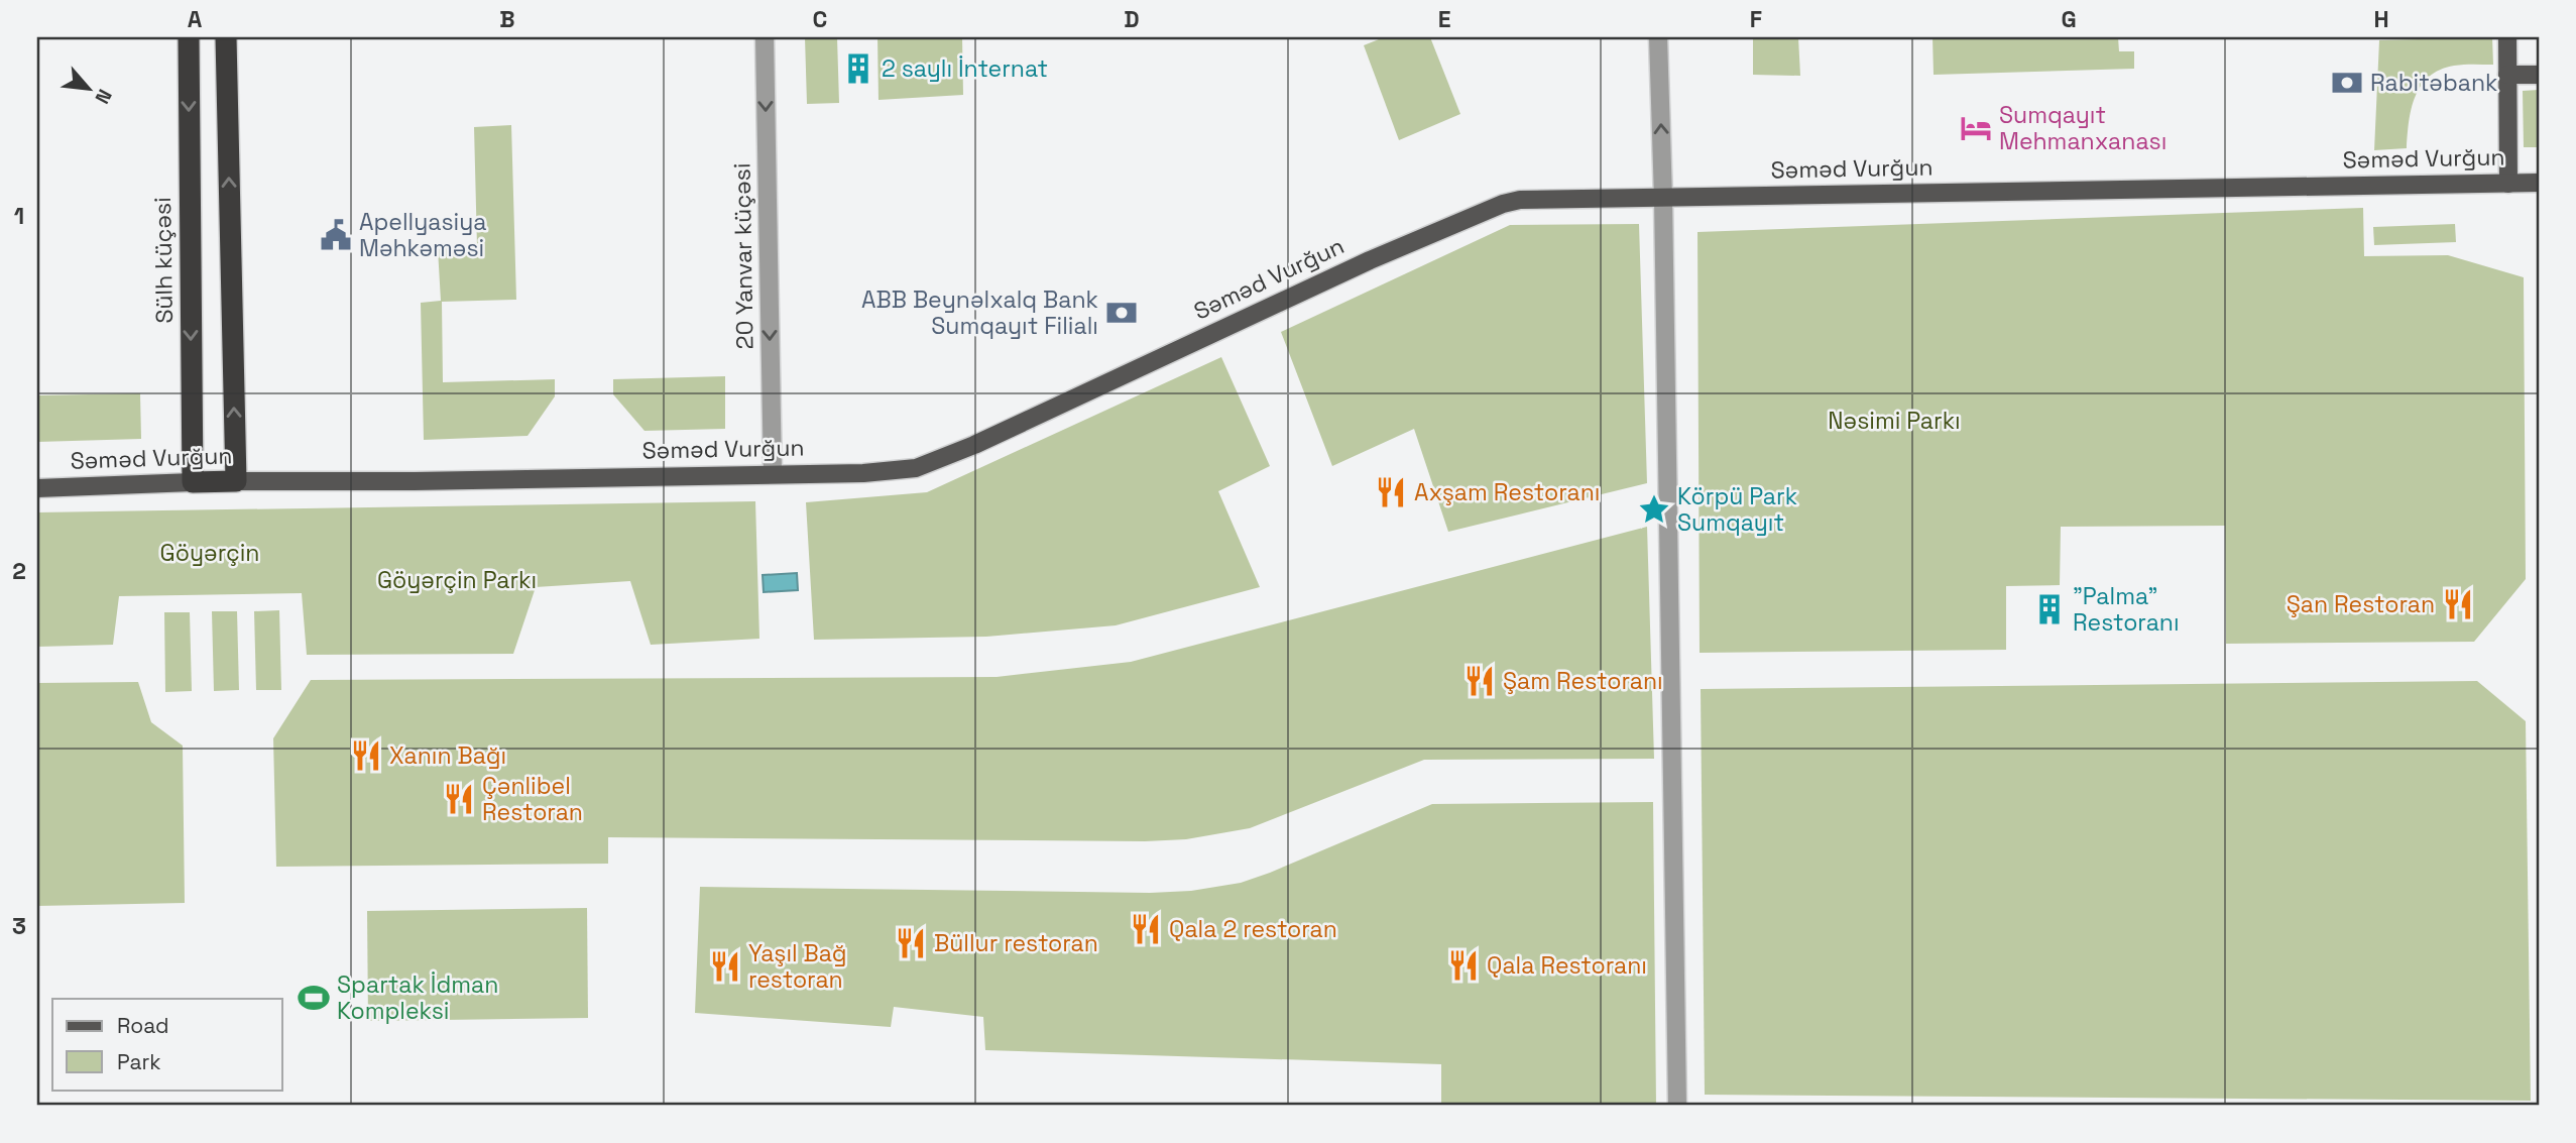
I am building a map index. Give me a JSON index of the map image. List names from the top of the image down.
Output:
{
  "streets": {
    "highway": ["Səməd Vurğun", "Sülh küçəsi"],
    "street": ["20 Yanvar küçəsi"]
  },
  "crossings": [
    ["Səməd Vurğun", "20 Yanvar küçəsi"],
    ["Səməd Vurğun", "Sülh küçəsi"]
  ],
  "one_way": ["20 Yanvar küçəsi"],
  "parks": ["Nəsimi Parkı", "Göyərçin", "Göyərçin Parkı"],
  "places": {
    "building": ["2 saylı İnternat", "\"Palma\" Restoranı"],
    "bank": ["Rabitəbank", "ABB Beynəlxalq Bank Sumqayıt Filialı"],
    "hotel": ["Sumqayıt Mehmanxanası"],
    "public building": ["Apellyasiya Məhkəməsi"],
    "restaurant": [
      "Axşam Restoranı",
      "Şan Restoran",
      "Şam Restoranı",
      "Xanın Bağı",
      "Çənlibel Restoran",
      "Qala 2 restoran",
      "Büllur restoran",
      "Qala Restoranı",
      "Yaşıl Bağ restoran"
    ],
    "place": ["Körpü Park Sumqayıt"],
    "sports": ["Spartak İdman Kompleksi"]
  },
  "legend": ["Road", "Park"],
  "north": "bottom right",
  "grid": {
    "columns": [
      "A",
      "B",
      "C",
      "D",
      "E",
      "F",
      "G",
      "H"
    ],
    "rows": ["1", "2", "3"]
  }
}
